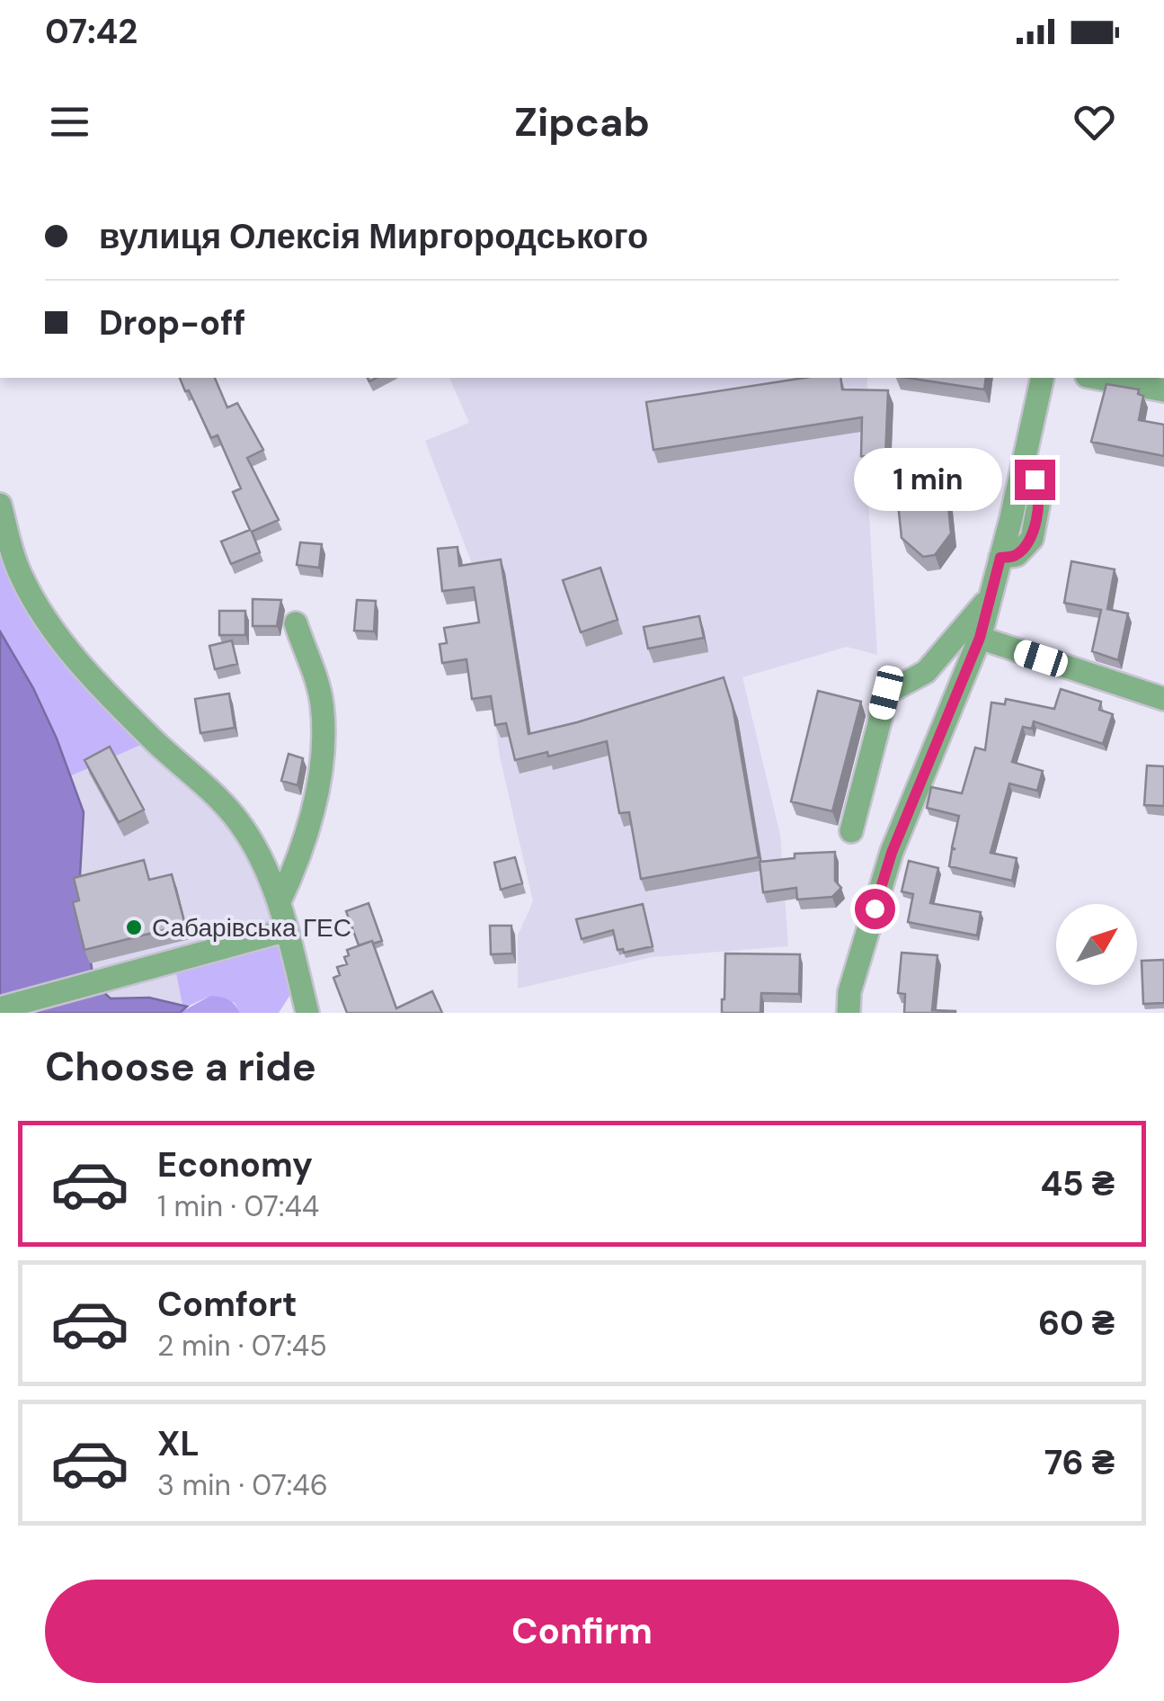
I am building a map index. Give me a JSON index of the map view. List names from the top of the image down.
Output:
{
  "places": ["Сабарівська ГЕС"],
  "north": "top right",
  "page": {
    "status": "07:42",
    "header": "Zipcab",
    "banner": ["вулиця Олексія Миргородського", "Drop-off"],
    "bubble": "1 min",
    "heading": "Choose a ride",
    "list": [
      {
        "name": "Economy",
        "note": "1 min · 07:44",
        "value": "45 ₴"
      },
      {
        "name": "Comfort",
        "note": "2 min · 07:45",
        "value": "60 ₴"
      },
      {
        "name": "XL",
        "note": "3 min · 07:46",
        "value": "76 ₴"
      }
    ],
    "buttons": "Confirm"
  }
}
